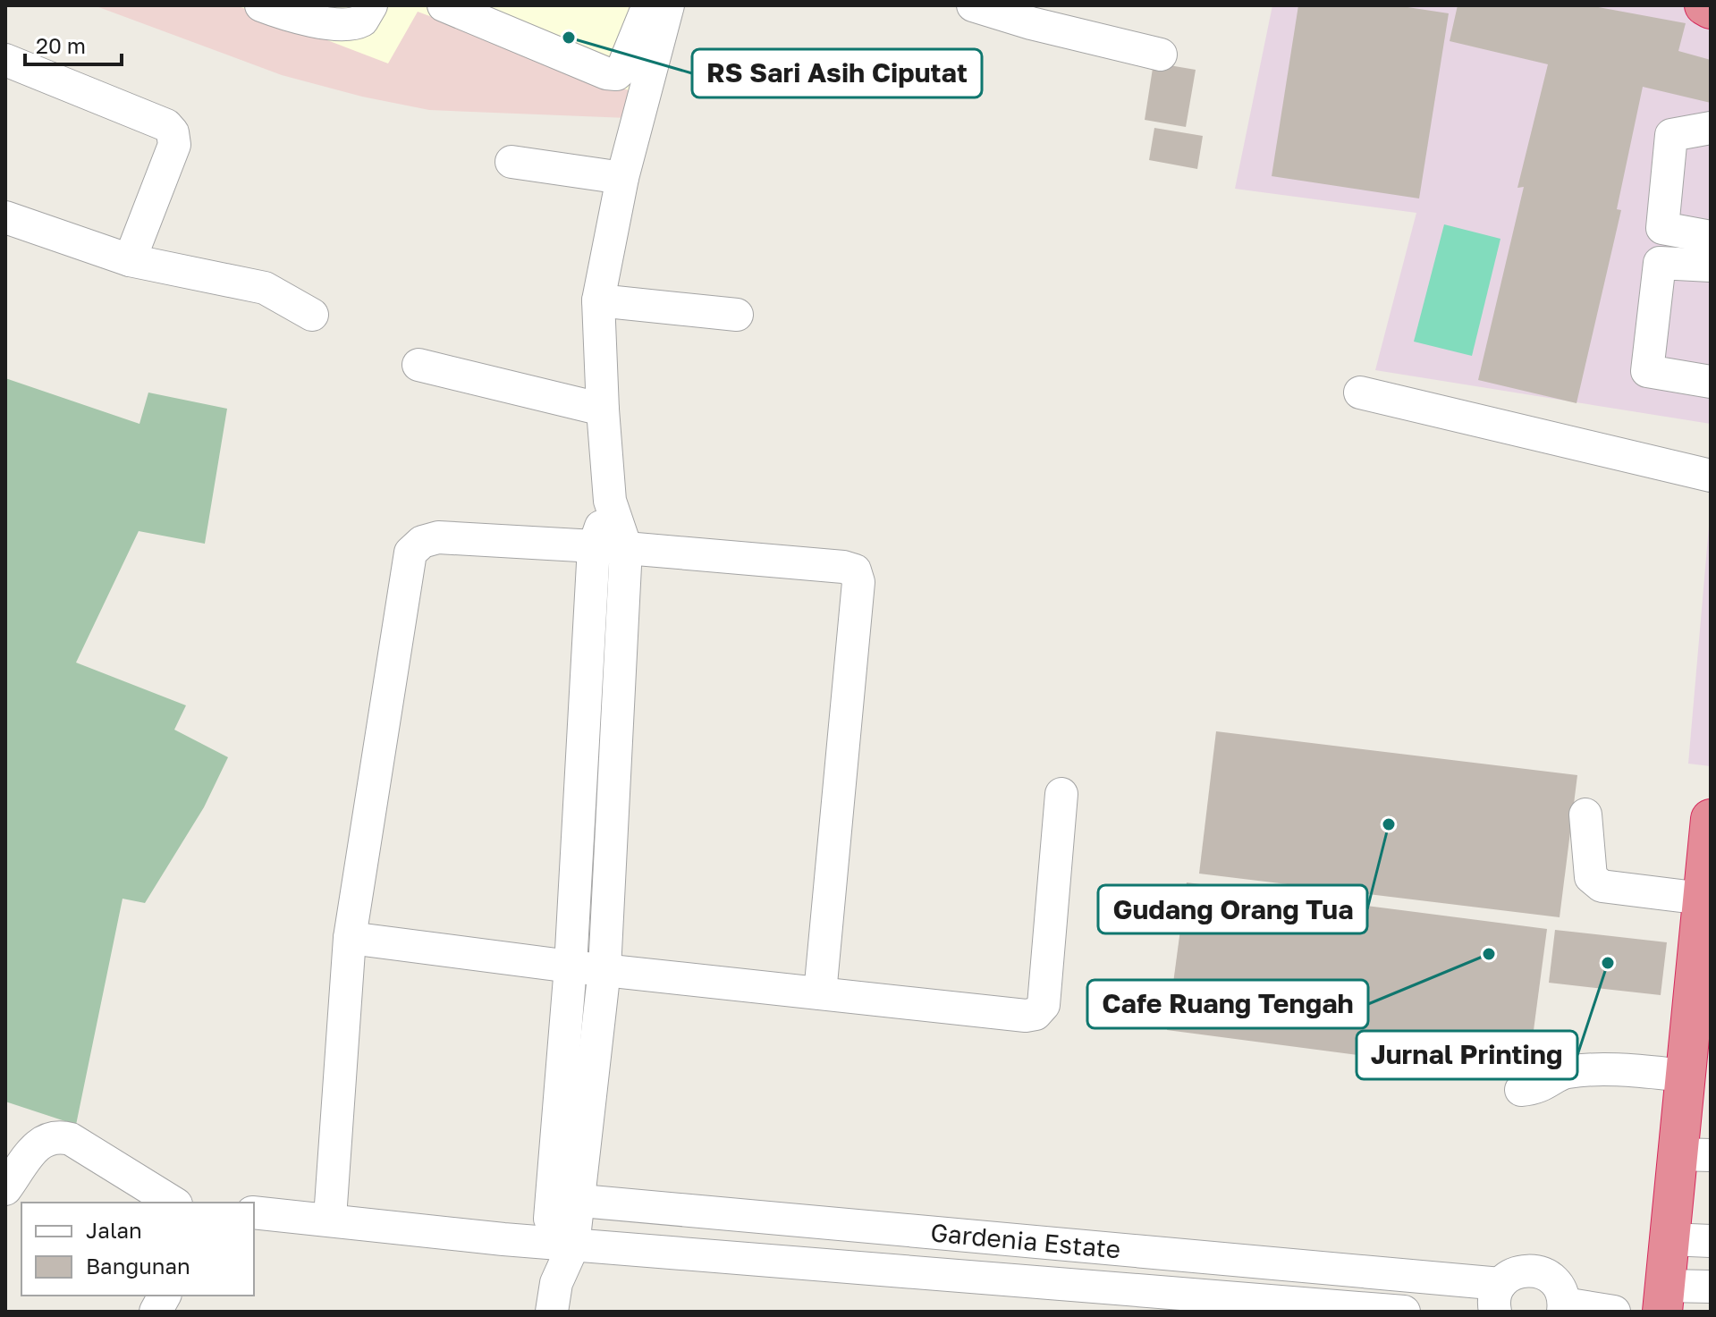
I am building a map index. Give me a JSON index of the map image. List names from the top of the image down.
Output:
{
  "streets": {
    "street": ["Gardenia Estate"]
  },
  "places": [
    "RS Sari Asih Ciputat",
    "Gudang Orang Tua",
    "Cafe Ruang Tengah",
    "Jurnal Printing"
  ],
  "legend": ["Jalan", "Bangunan"],
  "scale_bar": "20 m"
}
